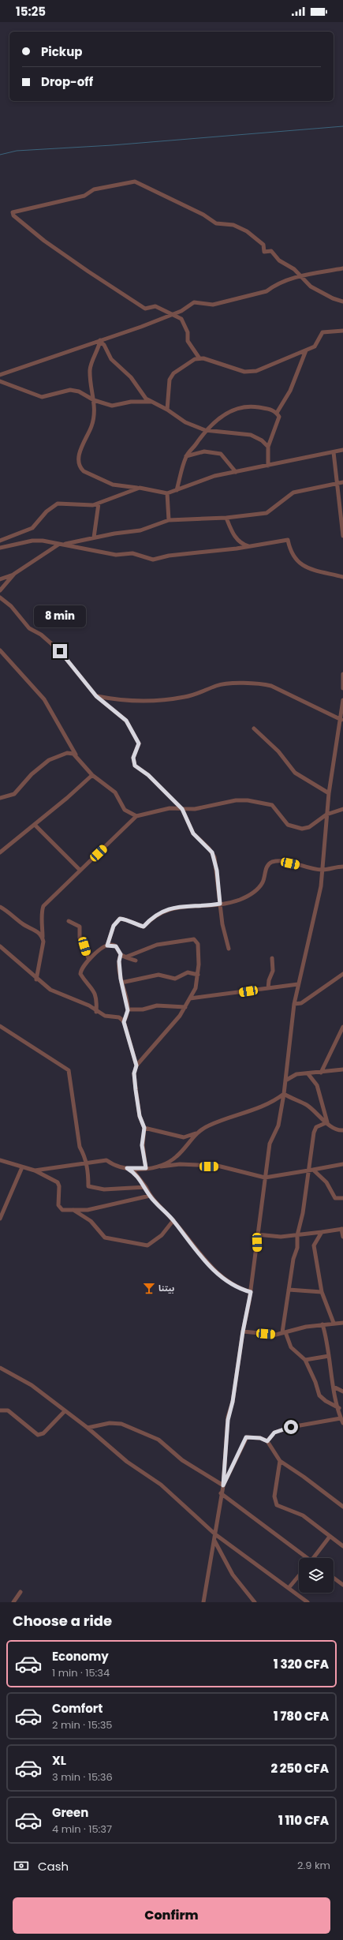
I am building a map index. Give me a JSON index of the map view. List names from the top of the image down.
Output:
{
  "places": {
    "bar": ["بيتنا"]
  },
  "page": {
    "status": "15:25",
    "banner": ["Pickup", "Drop-off"],
    "bubble": "8 min",
    "heading": "Choose a ride",
    "list": [
      {
        "name": "Economy",
        "note": "1 min · 15:34",
        "value": "1 320 CFA"
      },
      {
        "name": "Comfort",
        "note": "2 min · 15:35",
        "value": "1 780 CFA"
      },
      {
        "name": "XL",
        "note": "3 min · 15:36",
        "value": "2 250 CFA"
      },
      {
        "name": "Green",
        "note": "4 min · 15:37",
        "value": "1 110 CFA"
      }
    ],
    "pay": ["Cash", "2.9 km"],
    "buttons": "Confirm"
  }
}
